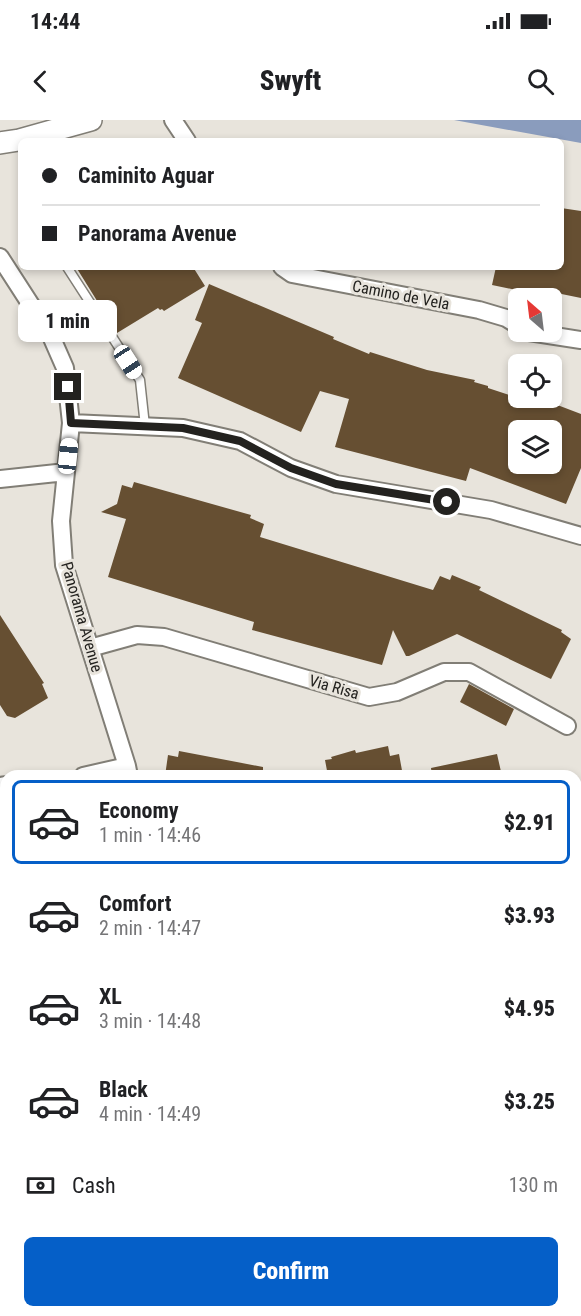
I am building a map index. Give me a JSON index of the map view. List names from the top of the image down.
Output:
{
  "streets": {
    "street": ["Camino de Vela", "Panorama Avenue", "Via Risa"]
  },
  "crossings": [
    ["Panorama Avenue", "Via Risa"]
  ],
  "north": "top left",
  "page": {
    "status": "14:44",
    "header": "Swyft",
    "banner": ["Caminito Aguar", "Panorama Avenue"],
    "bubble": "1 min",
    "list": [
      {
        "name": "Economy",
        "note": "1 min · 14:46",
        "value": "$2.91"
      },
      {
        "name": "Comfort",
        "note": "2 min · 14:47",
        "value": "$3.93"
      },
      {
        "name": "XL",
        "note": "3 min · 14:48",
        "value": "$4.95"
      },
      {
        "name": "Black",
        "note": "4 min · 14:49",
        "value": "$3.25"
      }
    ],
    "pay": ["Cash", "130 m"],
    "buttons": "Confirm"
  }
}
